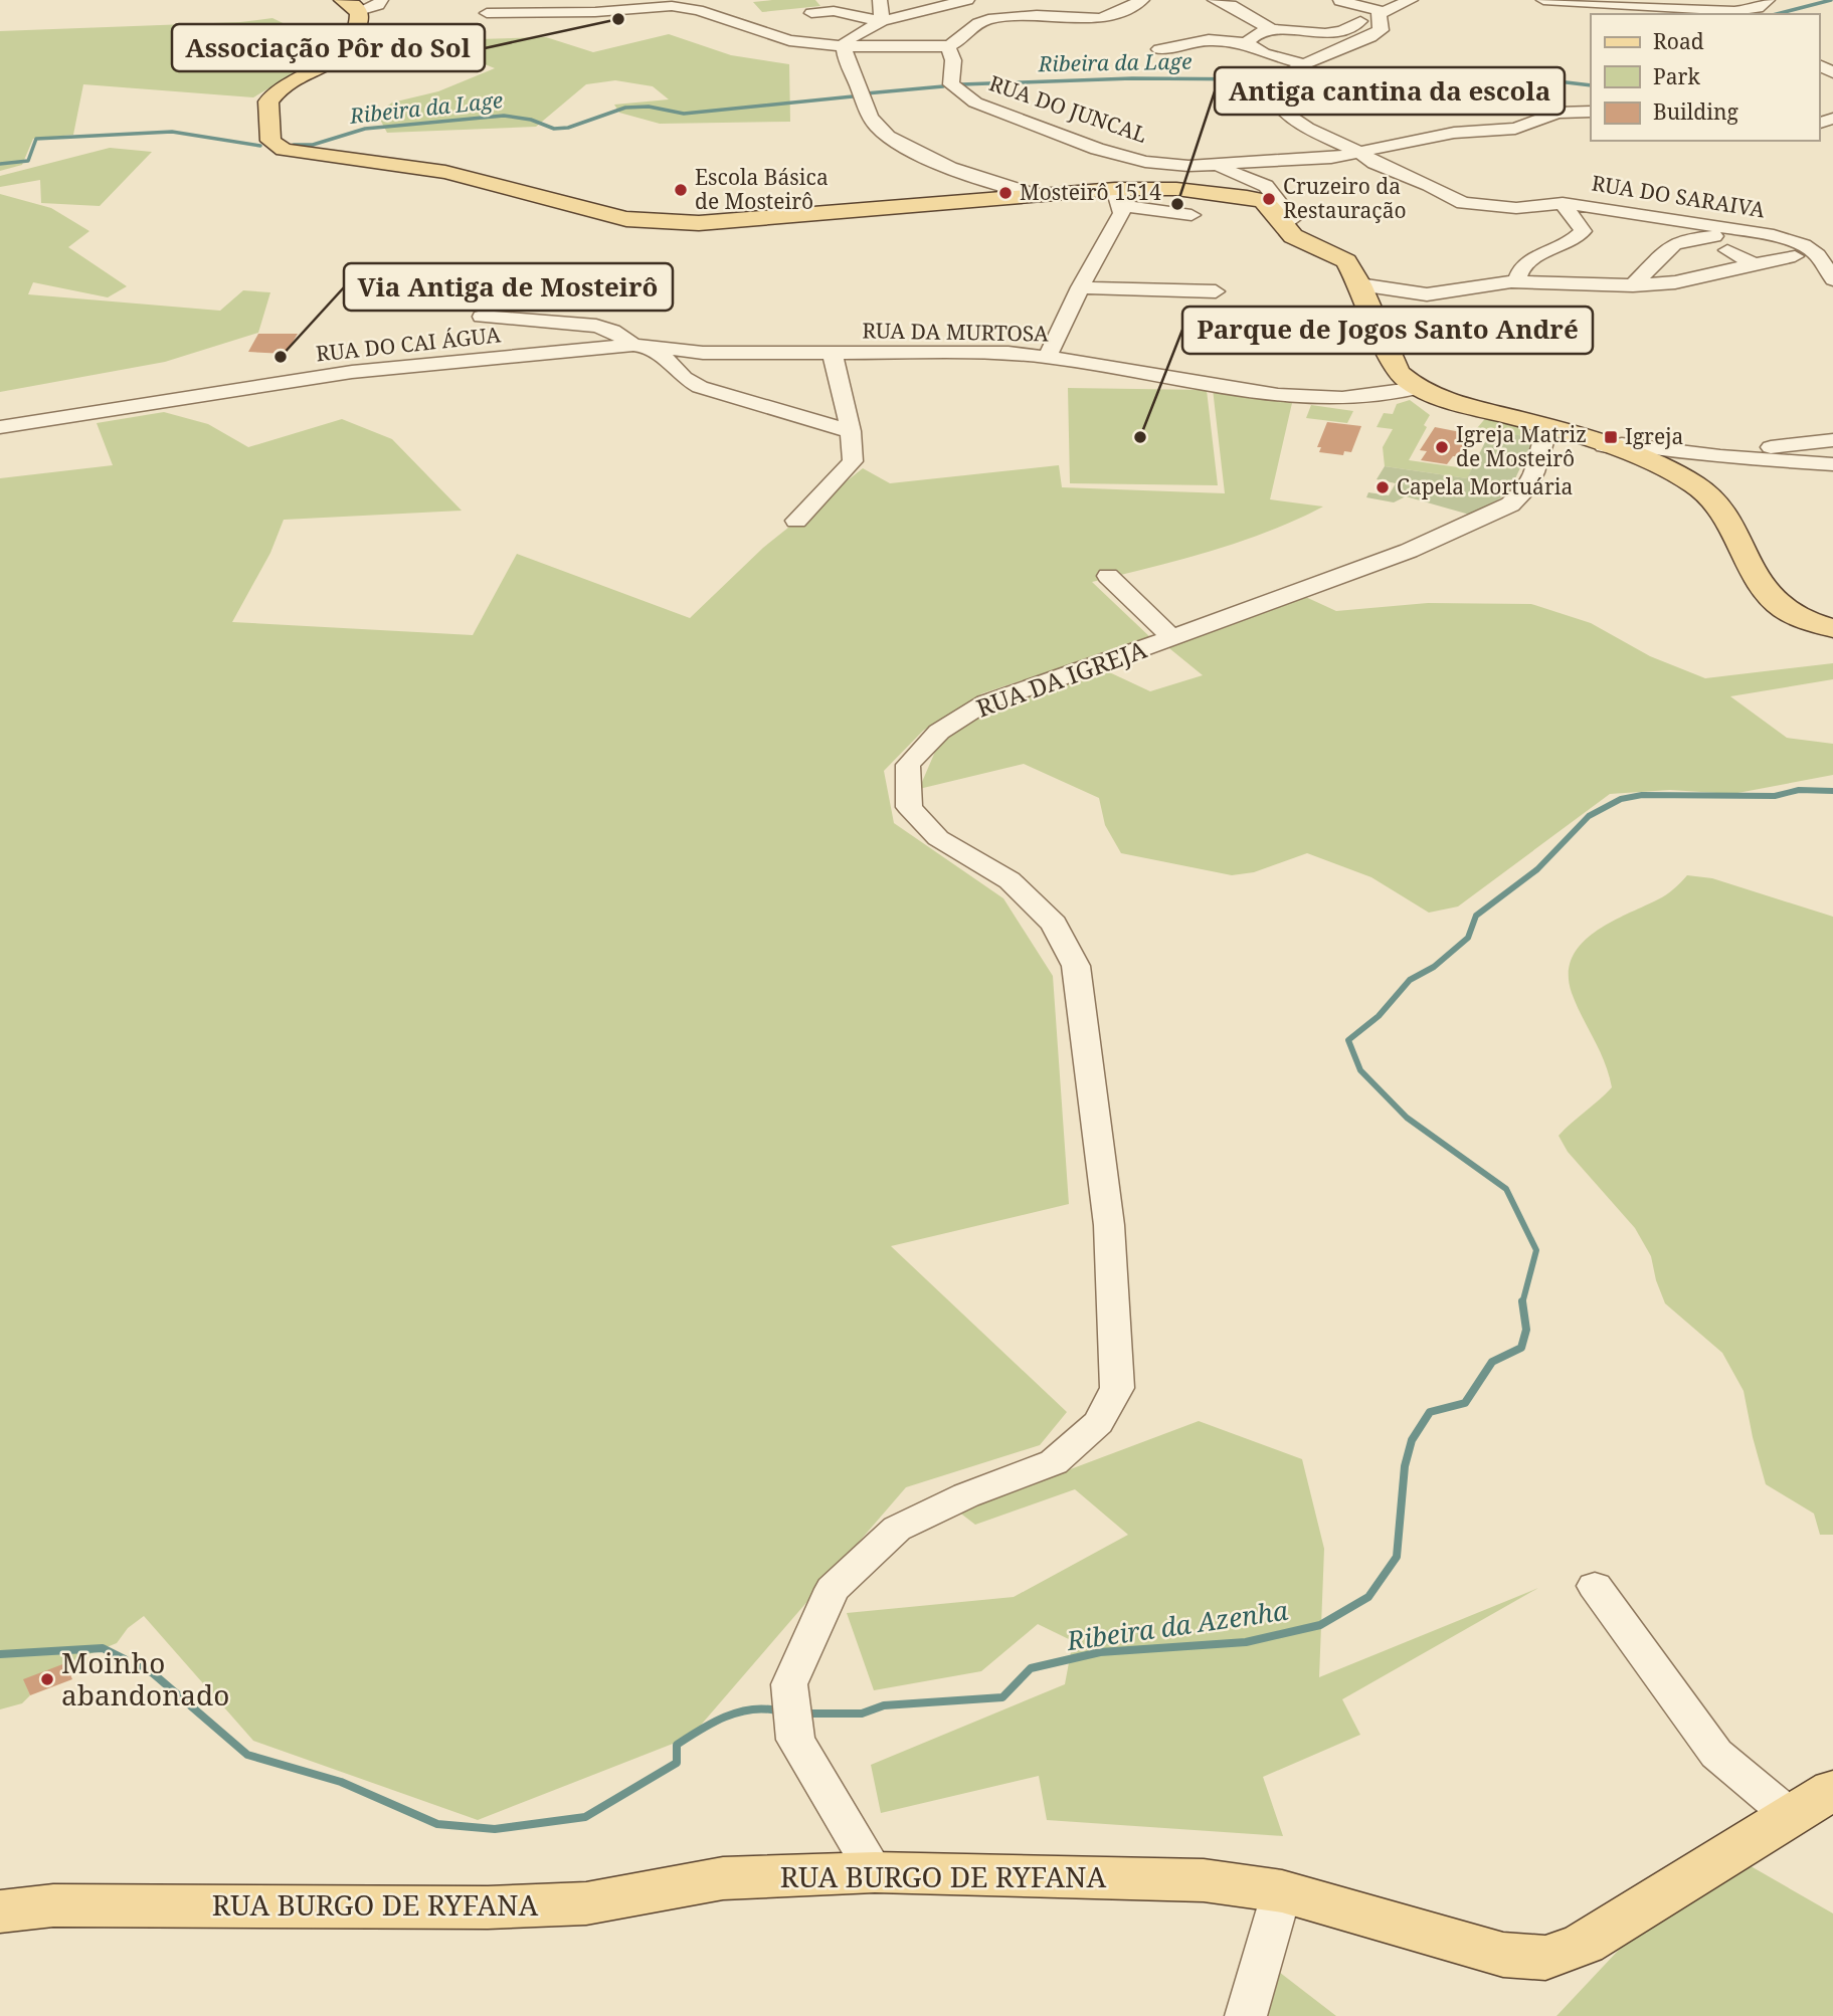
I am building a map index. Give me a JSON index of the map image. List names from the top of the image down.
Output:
{
  "streets": {
    "main road": ["RUA BURGO DE RYFANA"],
    "street": [
      "RUA DO JUNCAL",
      "RUA DO SARAIVA",
      "RUA DA MURTOSA",
      "RUA DO CAI ÁGUA",
      "RUA DA IGREJA"
    ]
  },
  "crossings": [
    ["RUA DO JUNCAL", "RUA DO SARAIVA"],
    ["RUA DA MURTOSA", "RUA DO CAI ÁGUA"],
    ["RUA DA IGREJA", "RUA BURGO DE RYFANA"]
  ],
  "water": ["Ribeira da Lage", "Ribeira da Azenha"],
  "places": {
    "other": [
      "Associação Pôr do Sol",
      "Escola Básica de Mosteirô",
      "Mosteirô 1514",
      "Cruzeiro da Restauração",
      "Antiga cantina da escola",
      "Via Antiga de Mosteirô",
      "Parque de Jogos Santo André",
      "Igreja Matriz de Mosteirô",
      "Capela Mortuária",
      "Moinho abandonado"
    ],
    "transit": ["Igreja"]
  },
  "legend": ["Road", "Park", "Building"]
}
